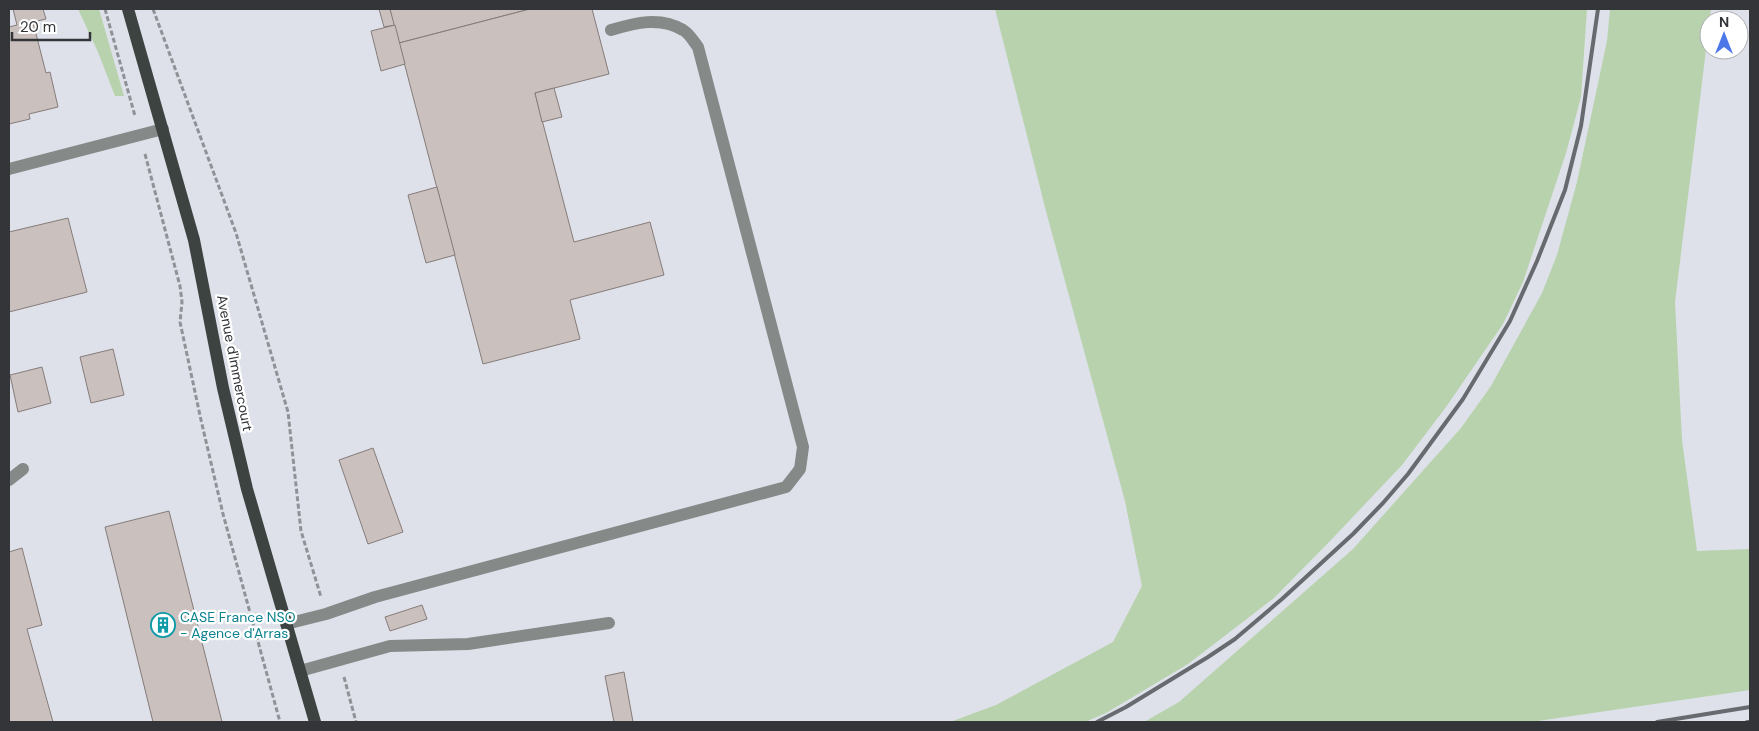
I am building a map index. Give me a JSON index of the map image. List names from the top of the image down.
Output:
{
  "streets": {
    "main road": ["Avenue d'Immercourt"]
  },
  "places": {
    "building": ["CASE France NSO - Agence d'Arras"]
  },
  "scale_bar": "20 m",
  "north": "top"
}
